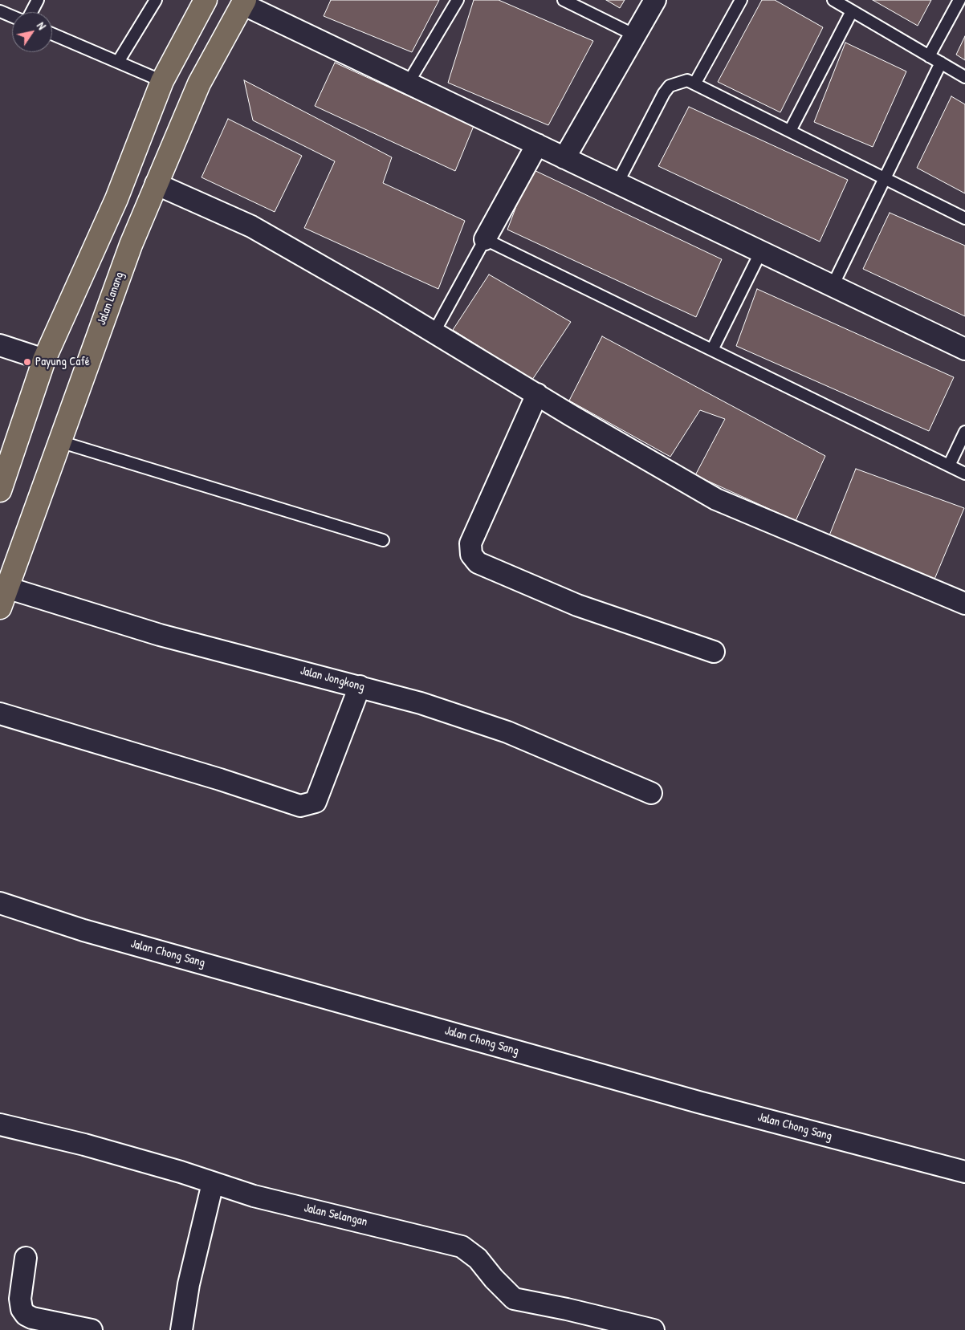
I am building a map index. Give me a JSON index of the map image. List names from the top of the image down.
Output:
{
  "streets": {
    "main road": ["Jalan Lanang"],
    "street": ["Jalan Jongkong", "Jalan Chong Sang", "Jalan Selangan"]
  },
  "crossings": [
    ["Jalan Lanang", "Jalan Jongkong"]
  ],
  "places": ["Payung Café"],
  "north": "top right"
}
